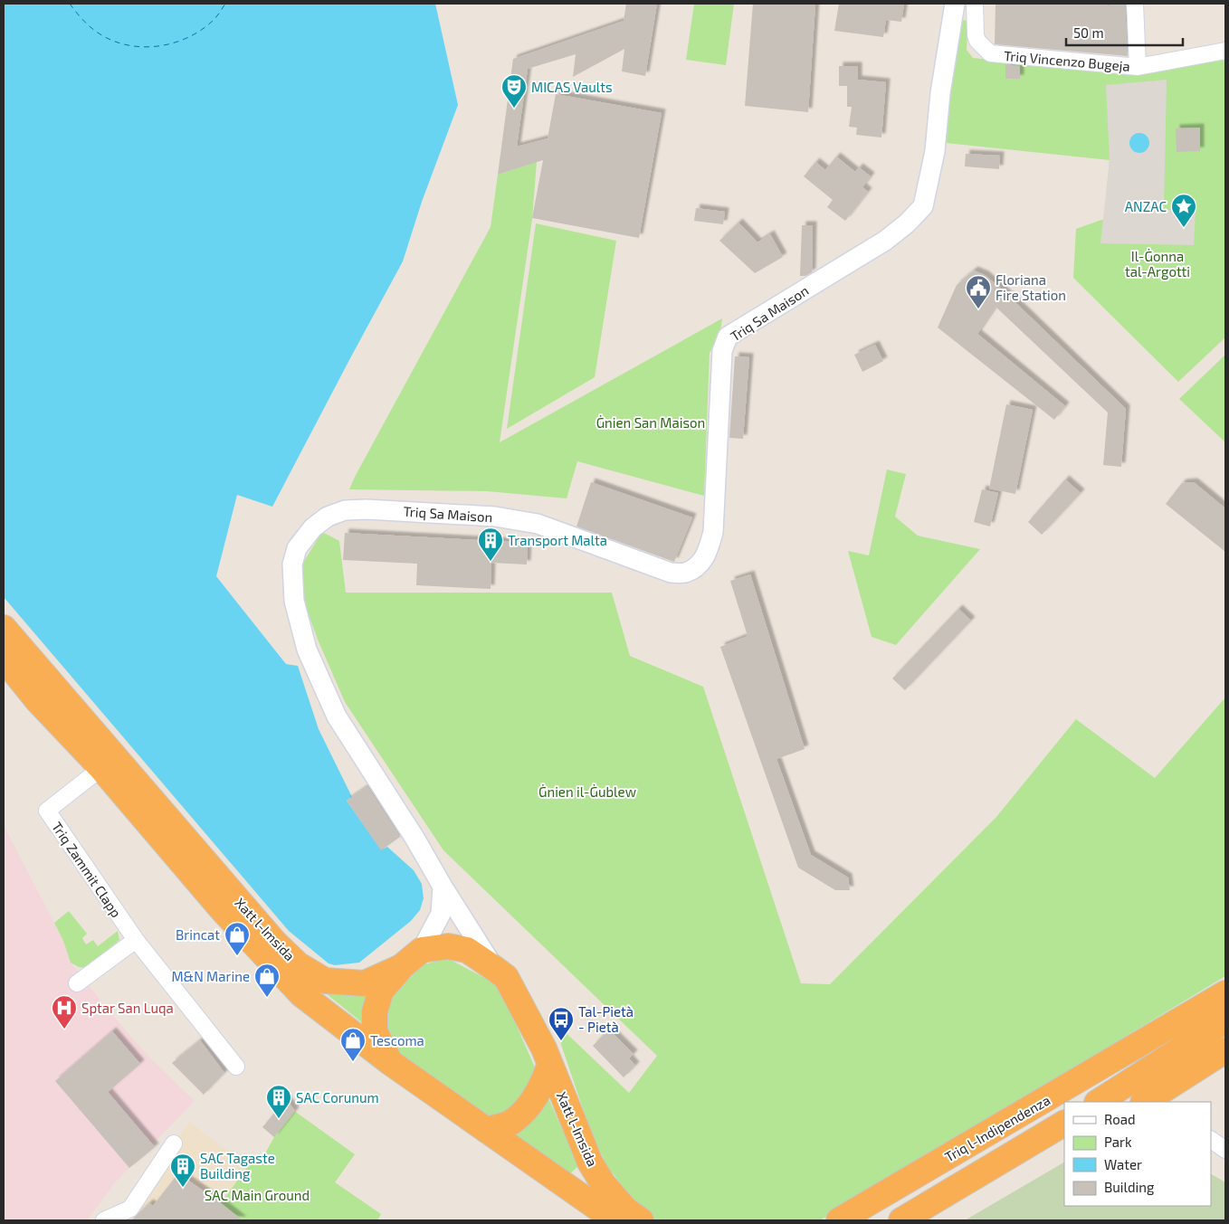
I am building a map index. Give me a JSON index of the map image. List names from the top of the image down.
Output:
{
  "streets": {
    "highway": ["Xatt l-Imsida", "Triq l-Indipendenza"],
    "street": ["Triq Vincenzo Bugeja", "Triq Sa Maison", "Triq Zammit Clapp"]
  },
  "crossings": [
    ["Triq Sa Maison", "Xatt l-Imsida"],
    ["Triq Zammit Clapp", "Xatt l-Imsida"]
  ],
  "parks": [
    "Il-Ġonna tal-Argotti",
    "Ġnien San Maison",
    "Ġnien il-Ġublew",
    "SAC Main Ground"
  ],
  "places": {
    "theatre": ["MICAS Vaults"],
    "place": ["ANZAC"],
    "public building": ["Floriana Fire Station"],
    "building": ["Transport Malta", "SAC Corunum", "SAC Tagaste Building"],
    "shop": ["Brincat", "M&N Marine", "Tescoma"],
    "hospital": ["Sptar San Luqa"],
    "bus stop": ["Tal-Pietà - Pietà"]
  },
  "legend": [
    "Road",
    "Park",
    "Water",
    "Building"
  ],
  "scale_bar": "50 m"
}
